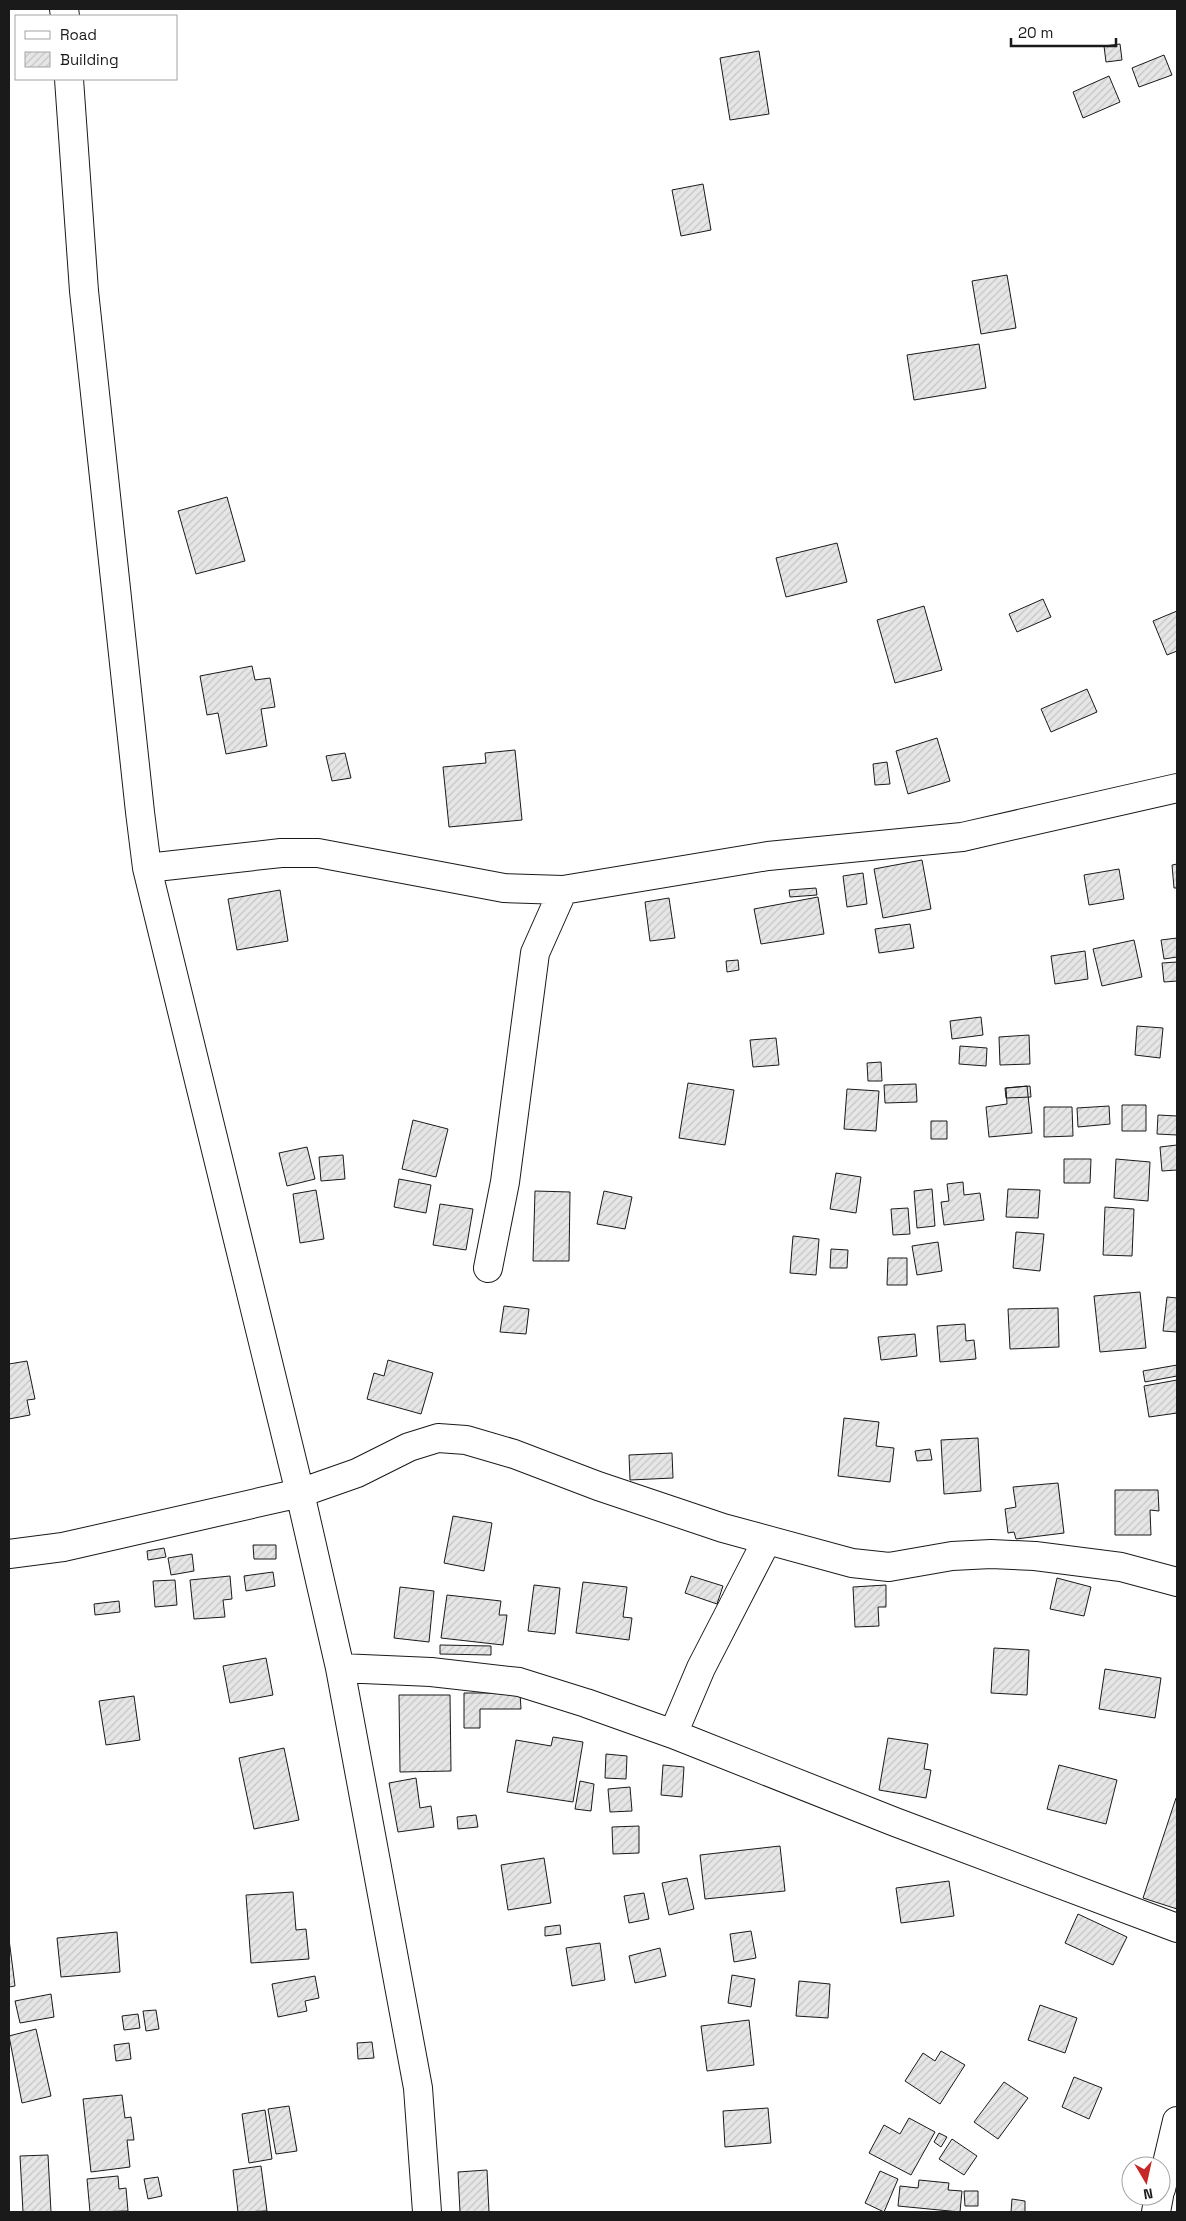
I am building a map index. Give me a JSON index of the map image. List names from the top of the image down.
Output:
{
  "legend": ["Road", "Building"],
  "scale_bar": "20 m",
  "north": "bottom"
}
